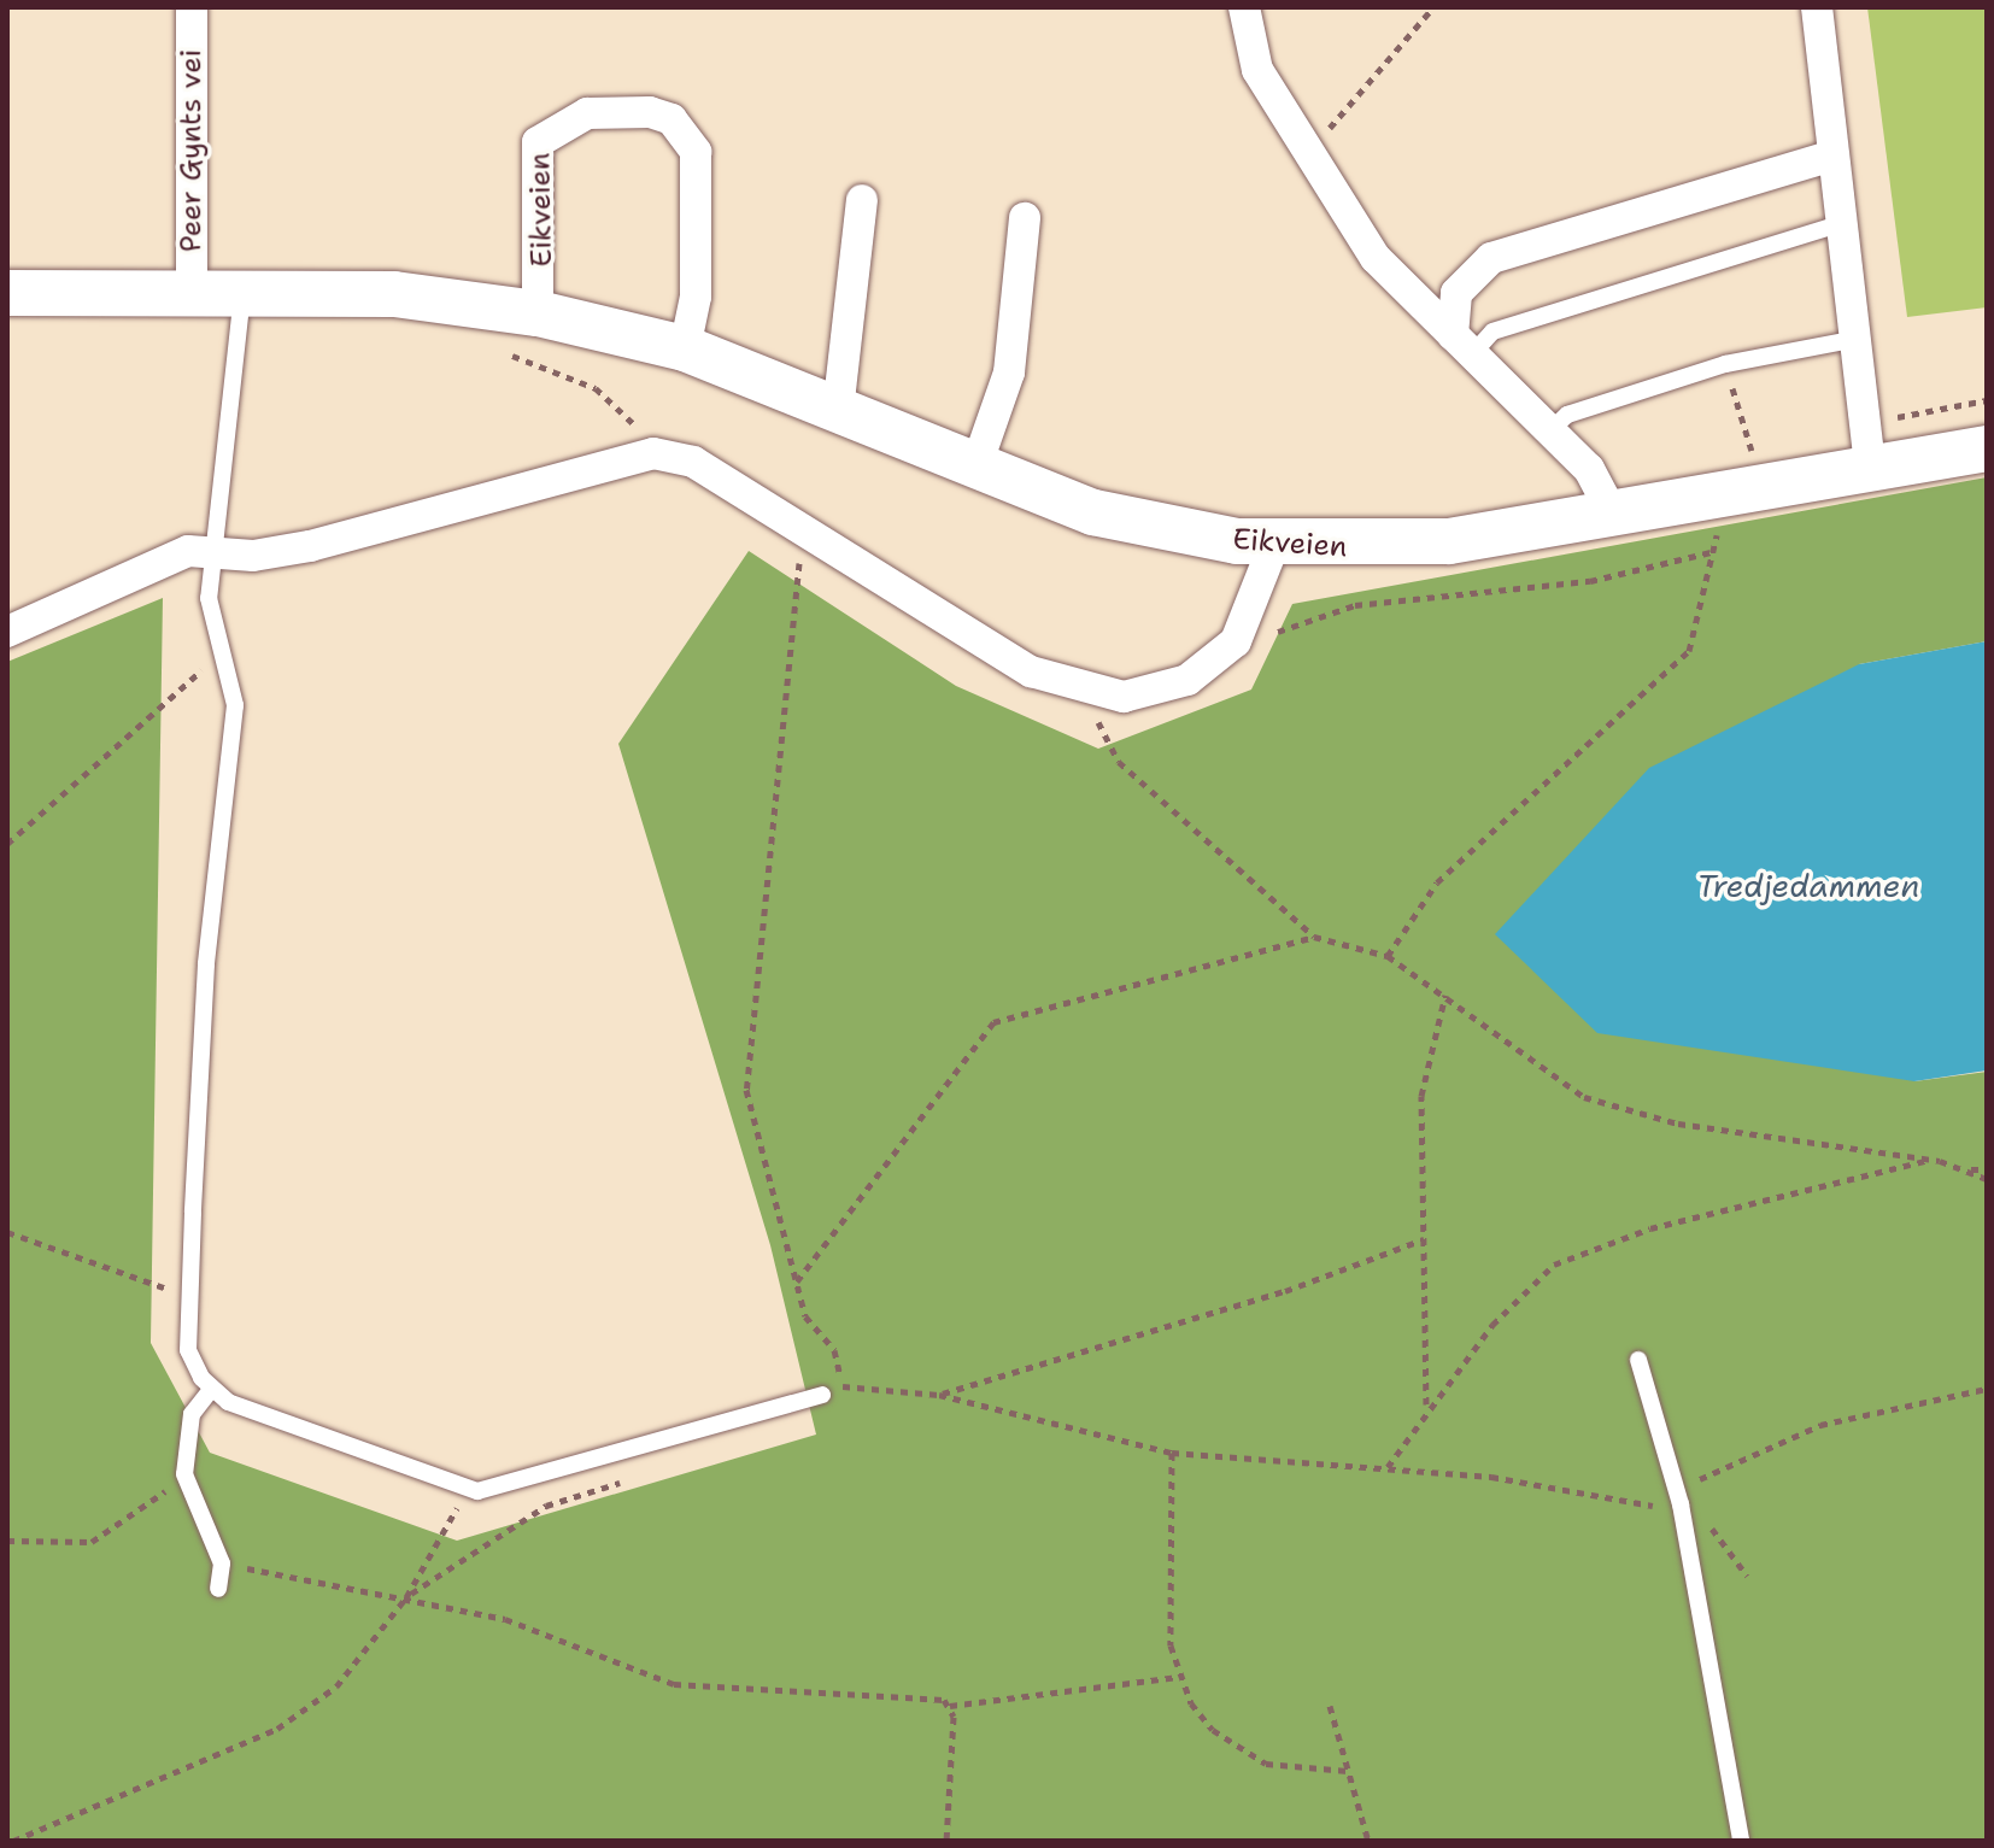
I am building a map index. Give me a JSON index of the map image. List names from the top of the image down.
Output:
{
  "streets": {
    "main road": ["Eikveien"],
    "street": ["Peer Gynts vei"]
  },
  "crossings": [
    ["Peer Gynts vei", "Eikveien"]
  ],
  "water": ["Tredjedammen"]
}
